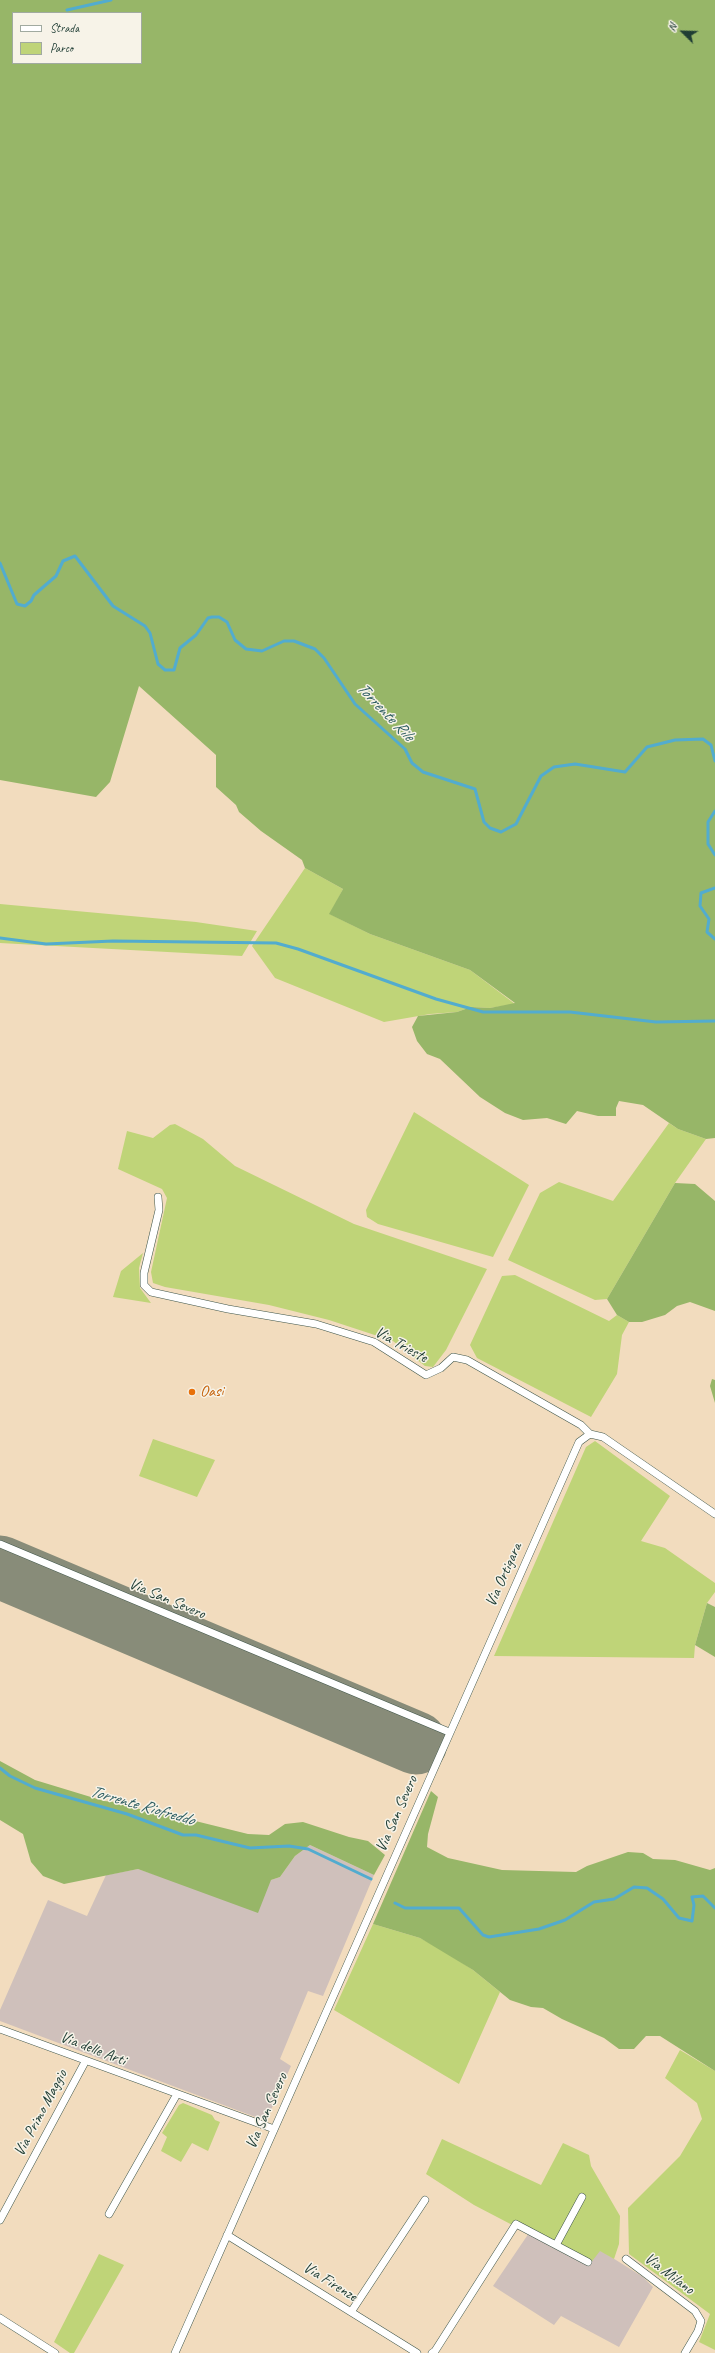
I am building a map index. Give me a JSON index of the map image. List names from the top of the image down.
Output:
{
  "streets": {
    "street": [
      "Via Trieste",
      "Via Ortigara",
      "Via San Severo",
      "Via delle Arti",
      "Via Primo Maggio",
      "Via Milano",
      "Via Firenze"
    ]
  },
  "crossings": [
    ["Via Trieste", "Via Ortigara"],
    ["Via Ortigara", "Via San Severo"],
    ["Via San Severo", "Via delle Arti"],
    ["Via San Severo", "Via Firenze"],
    ["Via delle Arti", "Via Primo Maggio"]
  ],
  "water": ["Torrente Rile", "Torrente Riofreddo"],
  "places": ["Oasi"],
  "legend": ["Strada", "Parco"],
  "north": "top left"
}
